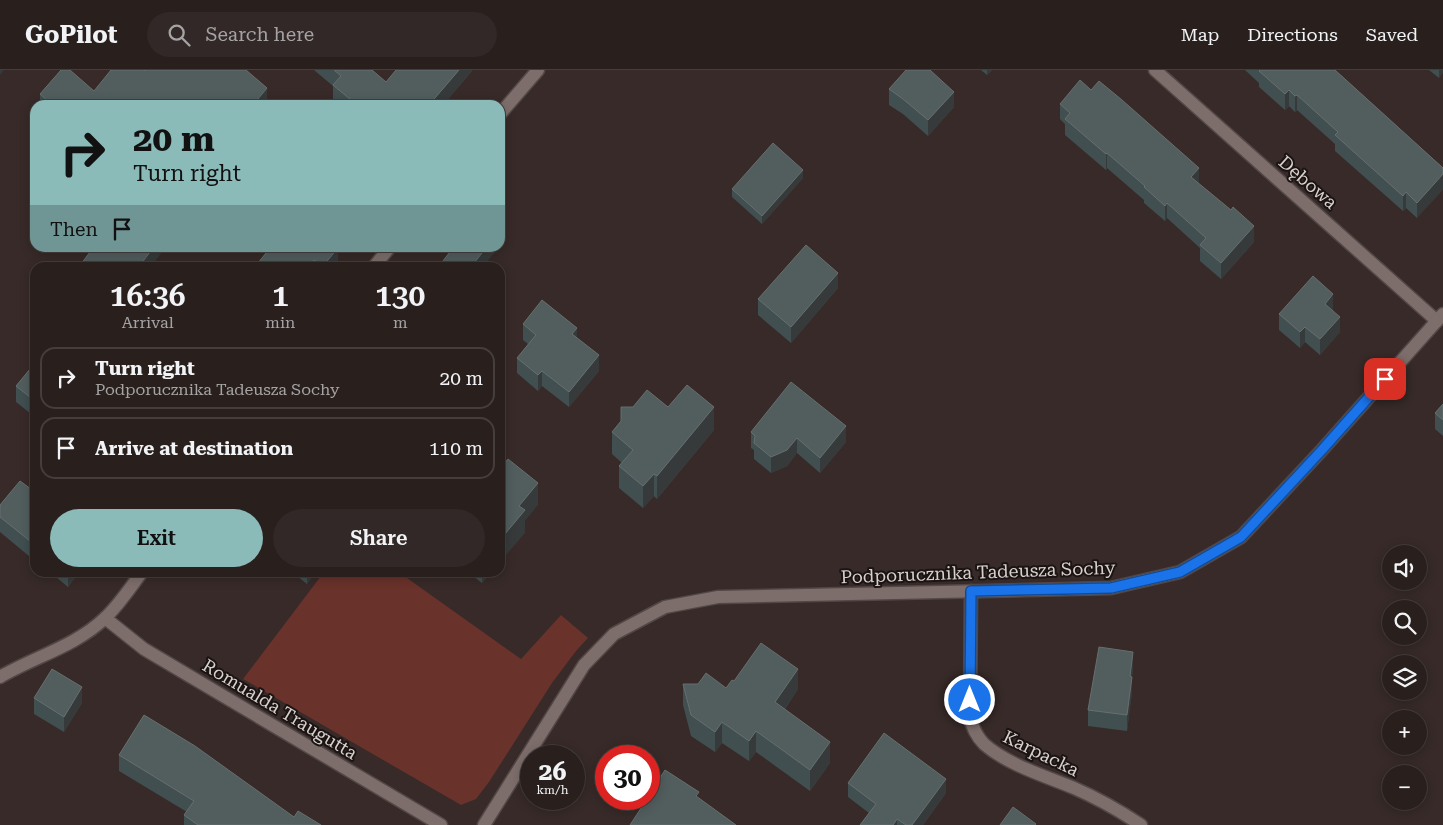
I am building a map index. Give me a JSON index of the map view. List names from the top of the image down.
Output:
{
  "streets": {
    "street": [
      "Dębowa",
      "Podporucznika Tadeusza Sochy",
      "Romualda Traugutta",
      "Karpacka"
    ]
  },
  "crossings": [
    ["Dębowa", "Podporucznika Tadeusza Sochy"],
    ["Podporucznika Tadeusza Sochy", "Karpacka"]
  ],
  "page": {
    "header": "GoPilot",
    "search": "Search here",
    "nav": ["Map", "Directions", "Saved"],
    "turn": ["20 m", "Turn right"],
    "then": "Then",
    "eta": [
      "16:36",
      "Arrival",
      "1",
      "min",
      "130",
      "m"
    ],
    "list": [
      {
        "name": "Turn right",
        "note": "Podporucznika Tadeusza Sochy",
        "value": "20 m"
      },
      {
        "name": "Arrive at destination",
        "value": "110 m"
      }
    ],
    "buttons": ["Exit", "Share"],
    "map_buttons": ["+", "−"],
    "speed": "26 km/h",
    "limit": "30"
  }
}
